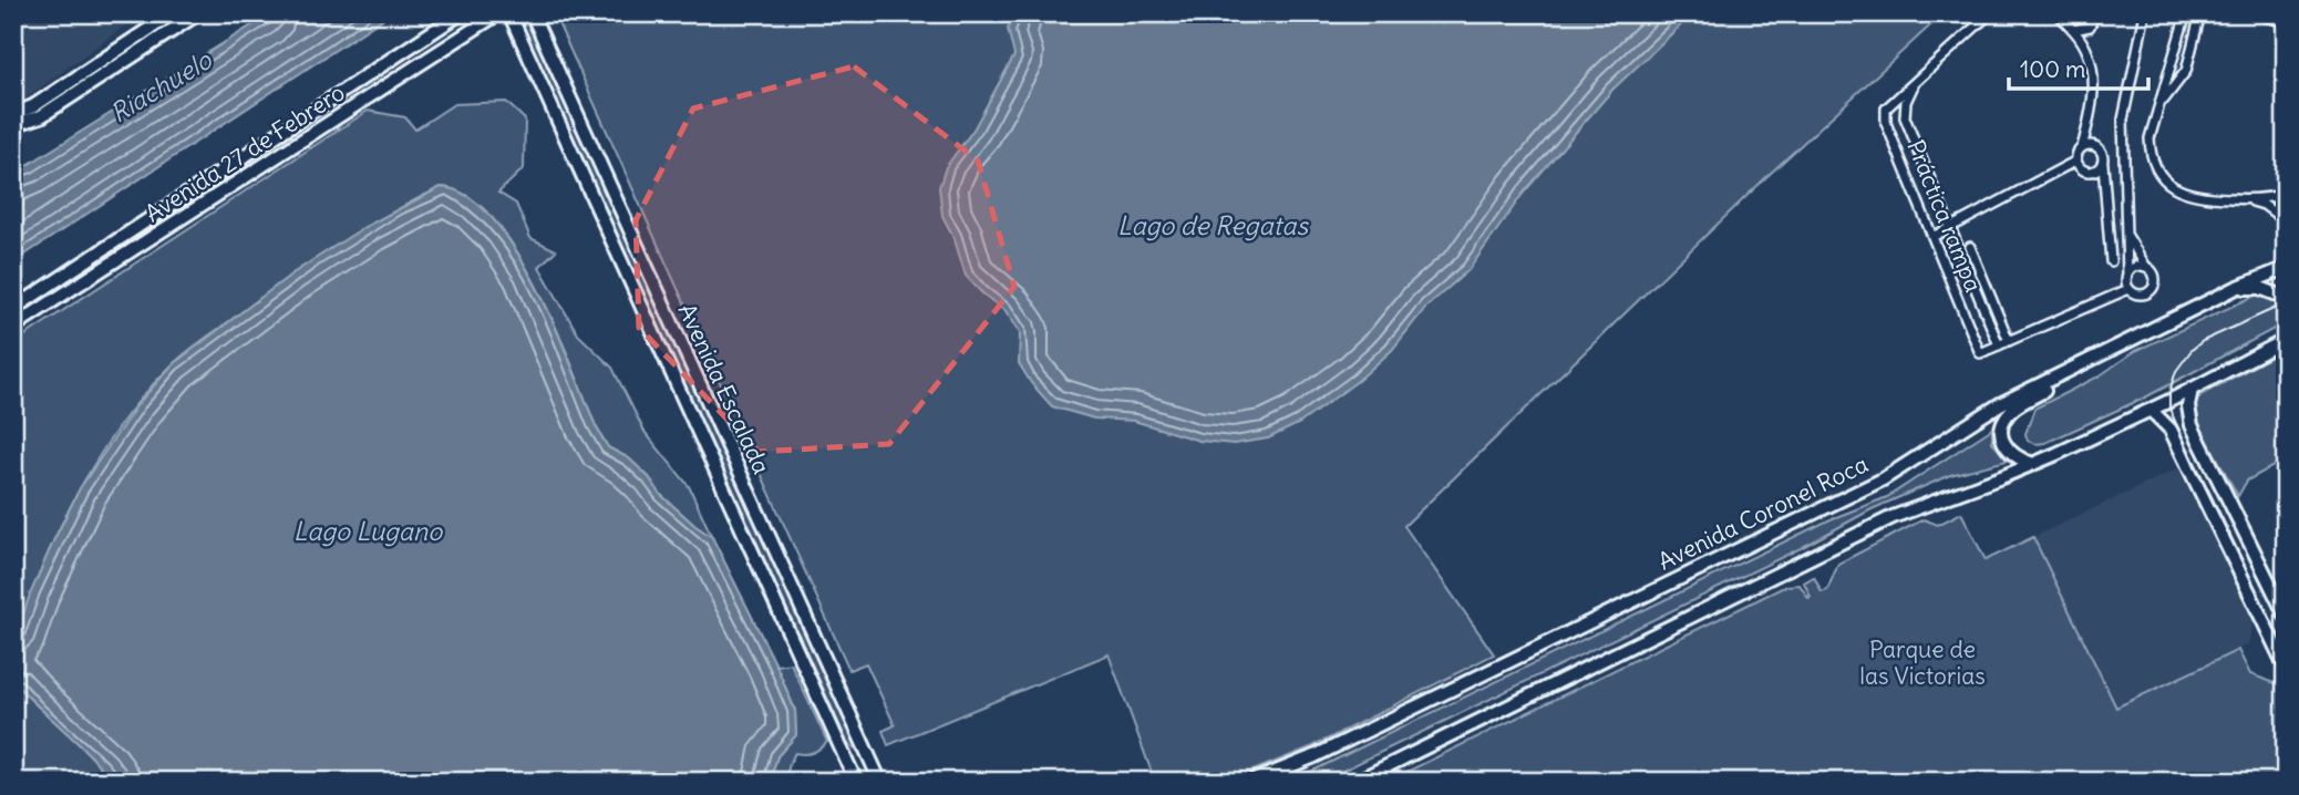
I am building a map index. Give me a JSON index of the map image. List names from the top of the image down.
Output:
{
  "streets": {
    "main road": ["Avenida 27 de Febrero", "Avenida Escalada", "Avenida Coronel Roca"],
    "street": ["Práctica rampa"]
  },
  "water": ["Riachuelo", "Lago de Regatas", "Lago Lugano"],
  "parks": ["Parque de las Victorias"],
  "scale_bar": "100 m"
}
